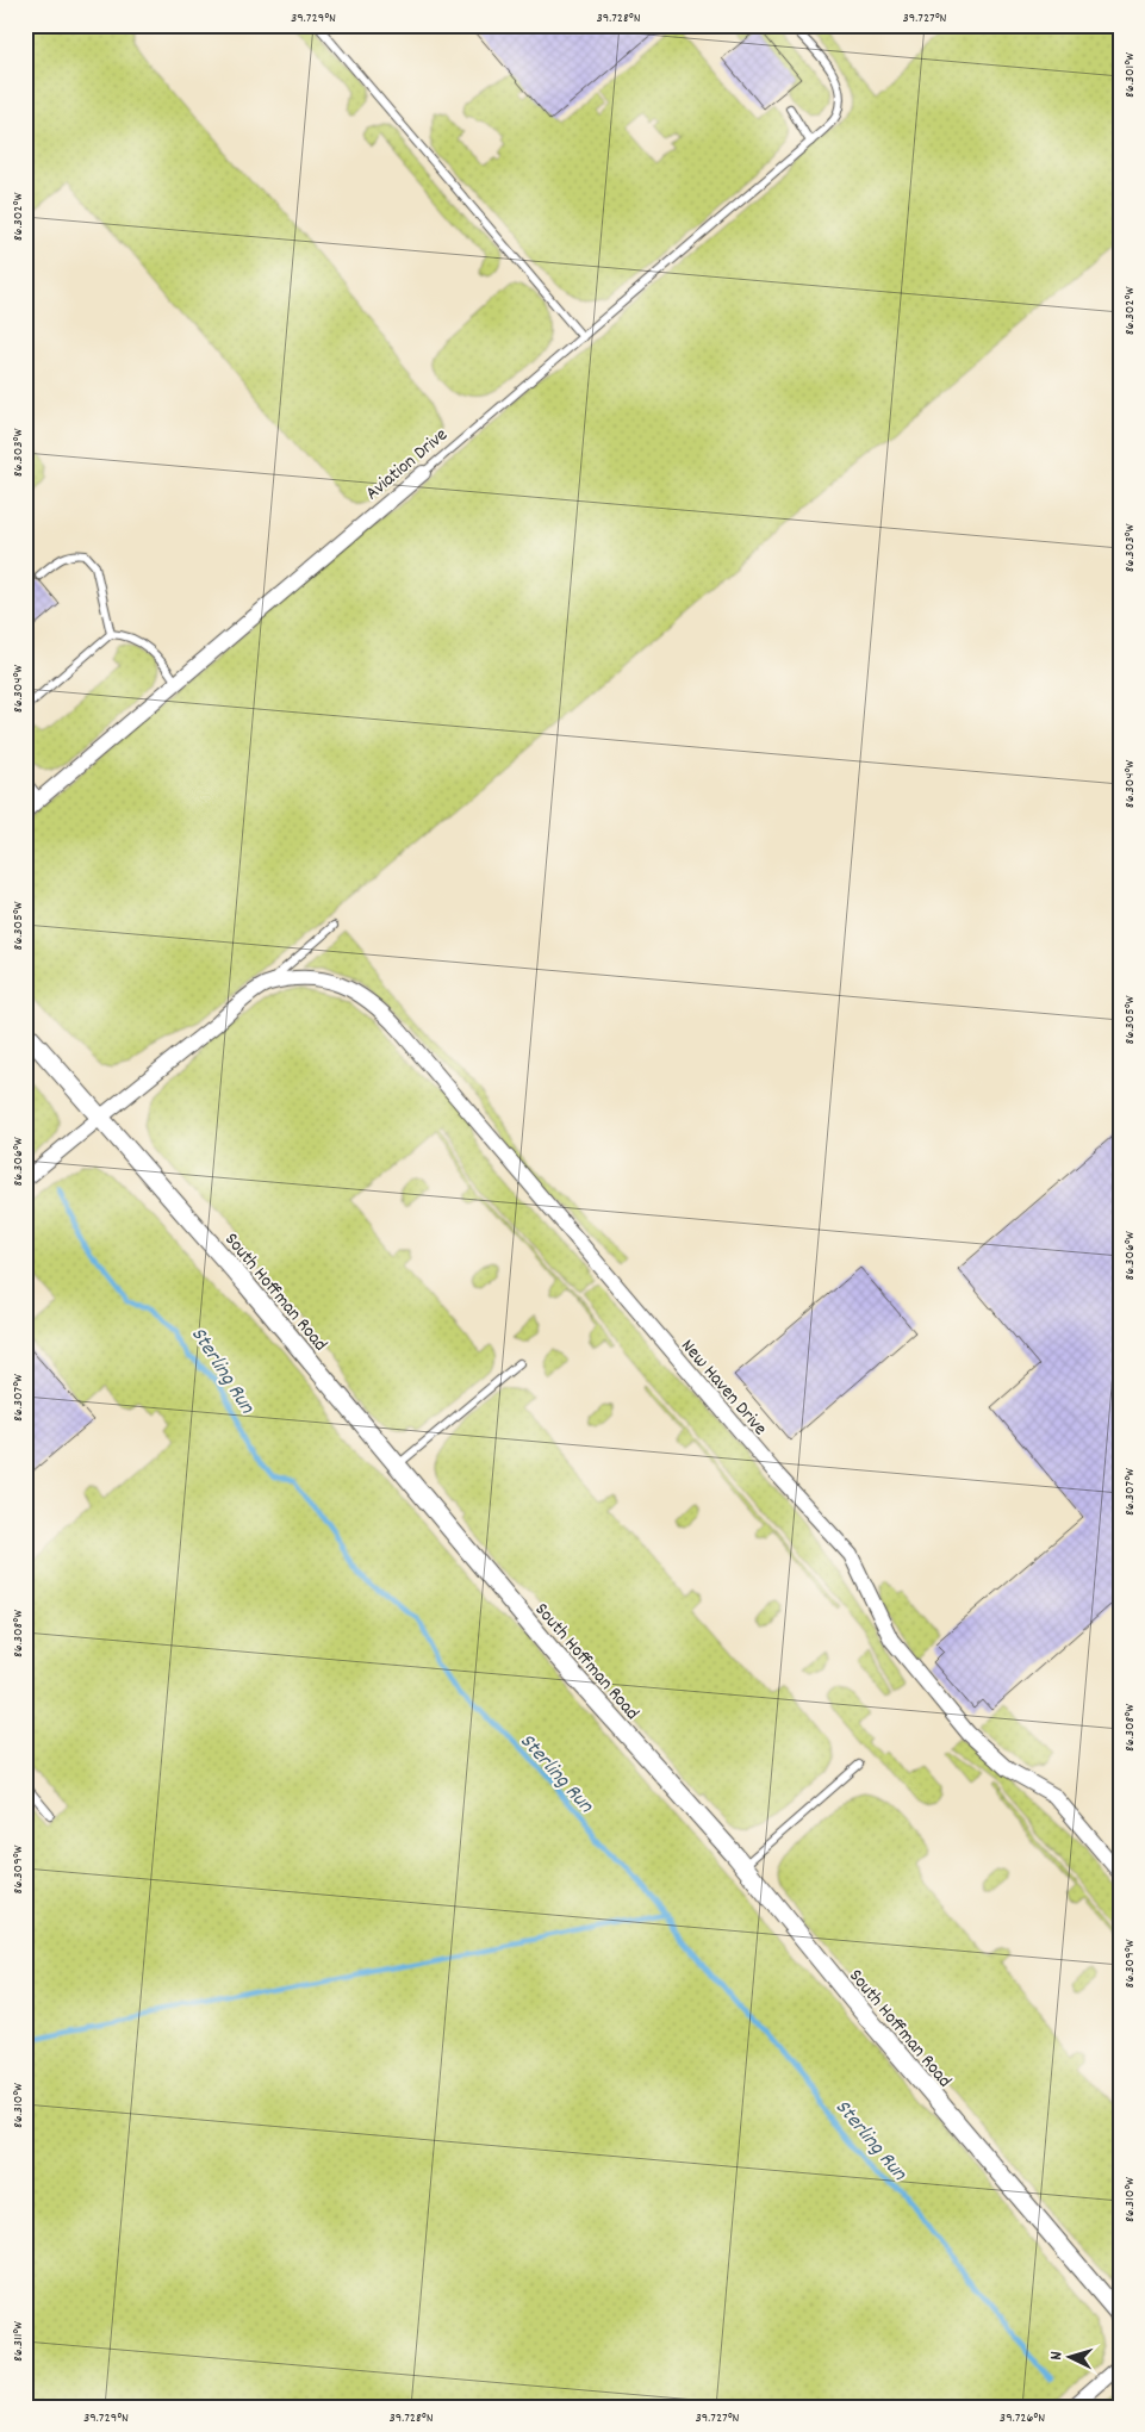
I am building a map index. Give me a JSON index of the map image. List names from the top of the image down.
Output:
{
  "streets": {
    "street": ["Aviation Drive", "South Hoffman Road", "New Haven Drive"]
  },
  "water": ["Sterling Run"],
  "north": "left",
  "coordinates": [
    "39.729°N",
    "39.728°N",
    "39.727°N",
    "86.301°W",
    "86.302°W",
    "86.303°W",
    "86.304°W",
    "86.305°W",
    "86.306°W",
    "86.307°W",
    "86.308°W",
    "86.309°W",
    "86.310°W",
    "86.311°W",
    "39.726°N"
  ]
}
